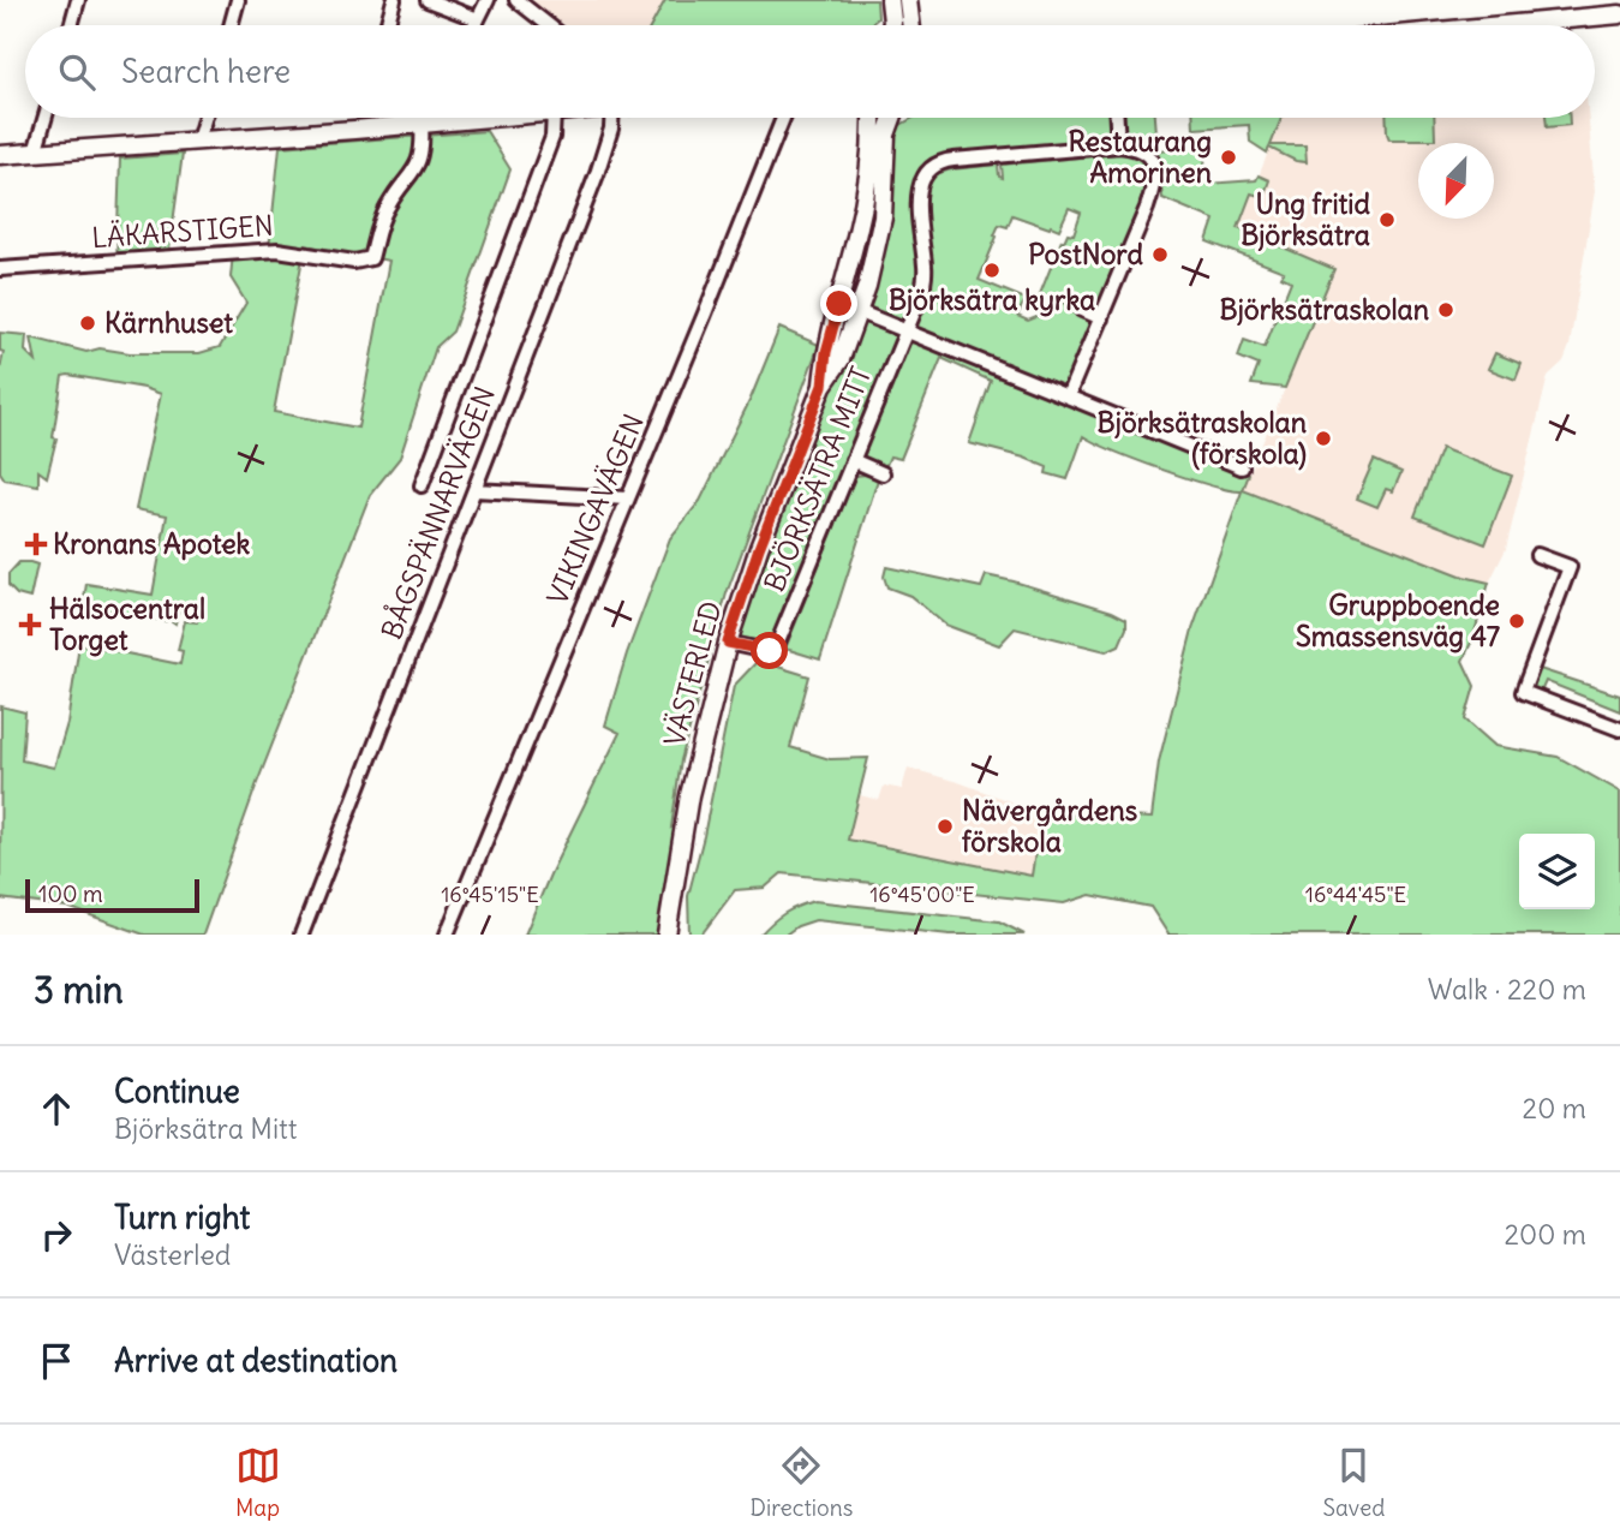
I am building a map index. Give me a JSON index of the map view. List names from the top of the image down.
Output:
{
  "streets": {
    "street": [
      "LÄKARSTIGEN",
      "BJÖRKSÄTRA MITT",
      "VIKINGAVÄGEN",
      "BÅGSPÄNNARVÄGEN",
      "VÄSTERLED"
    ]
  },
  "crossings": [
    ["BJÖRKSÄTRA MITT", "VÄSTERLED"]
  ],
  "places": {
    "other": [
      "Restaurang Amorinen",
      "Ung fritid Björksätra",
      "PostNord",
      "Björksätra kyrka",
      "Björksätraskolan",
      "Kärnhuset",
      "Björksätraskolan (förskola)",
      "Gruppboende Smassensväg 47",
      "Nävergårdens förskola"
    ],
    "health": ["Kronans Apotek", "Hälsocentral Torget"]
  },
  "scale_bar": "100 m",
  "north": "bottom left",
  "page": {
    "search": "Search here",
    "scale": "100 m",
    "heading": ["3 min", "Walk · 220 m"],
    "list": [
      ["Continue", "Björksätra Mitt", "20 m"],
      ["Turn right", "Västerled", "200 m"],
      "Arrive at destination"
    ],
    "nav": ["Map", "Directions", "Saved"]
  },
  "coordinates": ["16°45'15\"E", "16°45'00\"E", "16°44'45\"E"]
}
